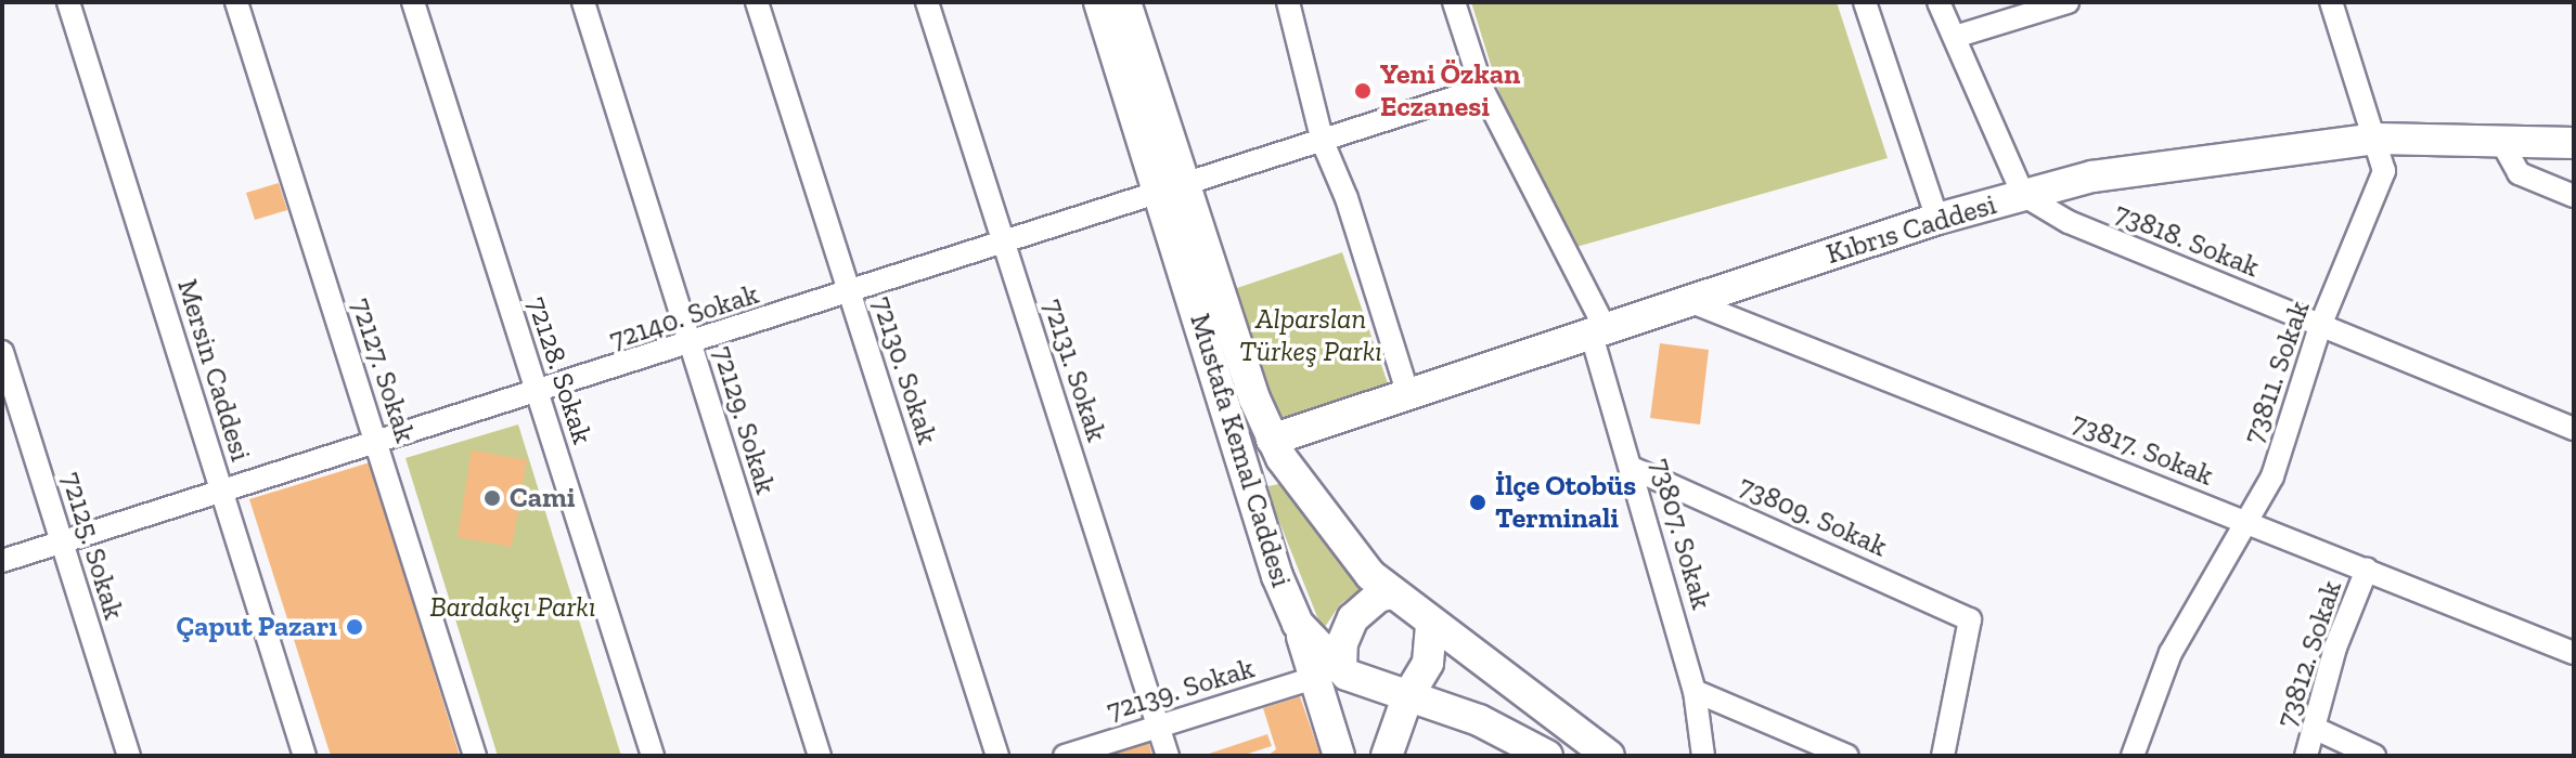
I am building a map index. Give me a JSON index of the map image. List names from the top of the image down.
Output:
{
  "streets": {
    "main road": ["Kıbrıs Caddesi", "Mustafa Kemal Caddesi"],
    "street": [
      "73818. Sokak",
      "72140. Sokak",
      "Mersin Caddesi",
      "72127. Sokak",
      "72128. Sokak",
      "72130. Sokak",
      "72131. Sokak",
      "73811. Sokak",
      "72129. Sokak",
      "73817. Sokak",
      "73809. Sokak",
      "73807. Sokak",
      "72125. Sokak",
      "73812. Sokak",
      "72139. Sokak"
    ]
  },
  "crossings": [
    ["Kıbrıs Caddesi", "73818. Sokak"],
    ["Kıbrıs Caddesi", "73811. Sokak"],
    ["Kıbrıs Caddesi", "73817. Sokak"],
    ["Kıbrıs Caddesi", "Mustafa Kemal Caddesi"],
    ["Kıbrıs Caddesi", "73807. Sokak"],
    ["73818. Sokak", "73811. Sokak"],
    ["72140. Sokak", "Mersin Caddesi"],
    ["72140. Sokak", "72127. Sokak"],
    ["72140. Sokak", "72128. Sokak"],
    ["72140. Sokak", "72130. Sokak"],
    ["72140. Sokak", "72131. Sokak"],
    ["72140. Sokak", "72129. Sokak"],
    ["72140. Sokak", "Mustafa Kemal Caddesi"],
    ["72140. Sokak", "73807. Sokak"],
    ["72140. Sokak", "72125. Sokak"],
    ["72131. Sokak", "72139. Sokak"],
    ["73811. Sokak", "73817. Sokak"],
    ["73817. Sokak", "73812. Sokak"],
    ["Mustafa Kemal Caddesi", "72139. Sokak"],
    ["73809. Sokak", "73807. Sokak"]
  ],
  "parks": ["Alparslan Türkeş Parkı", "Bardakçı Parkı"],
  "places": [
    "Yeni Özkan Eczanesi",
    "Cami",
    "İlçe Otobüs Terminali",
    "Çaput Pazarı"
  ]
}
